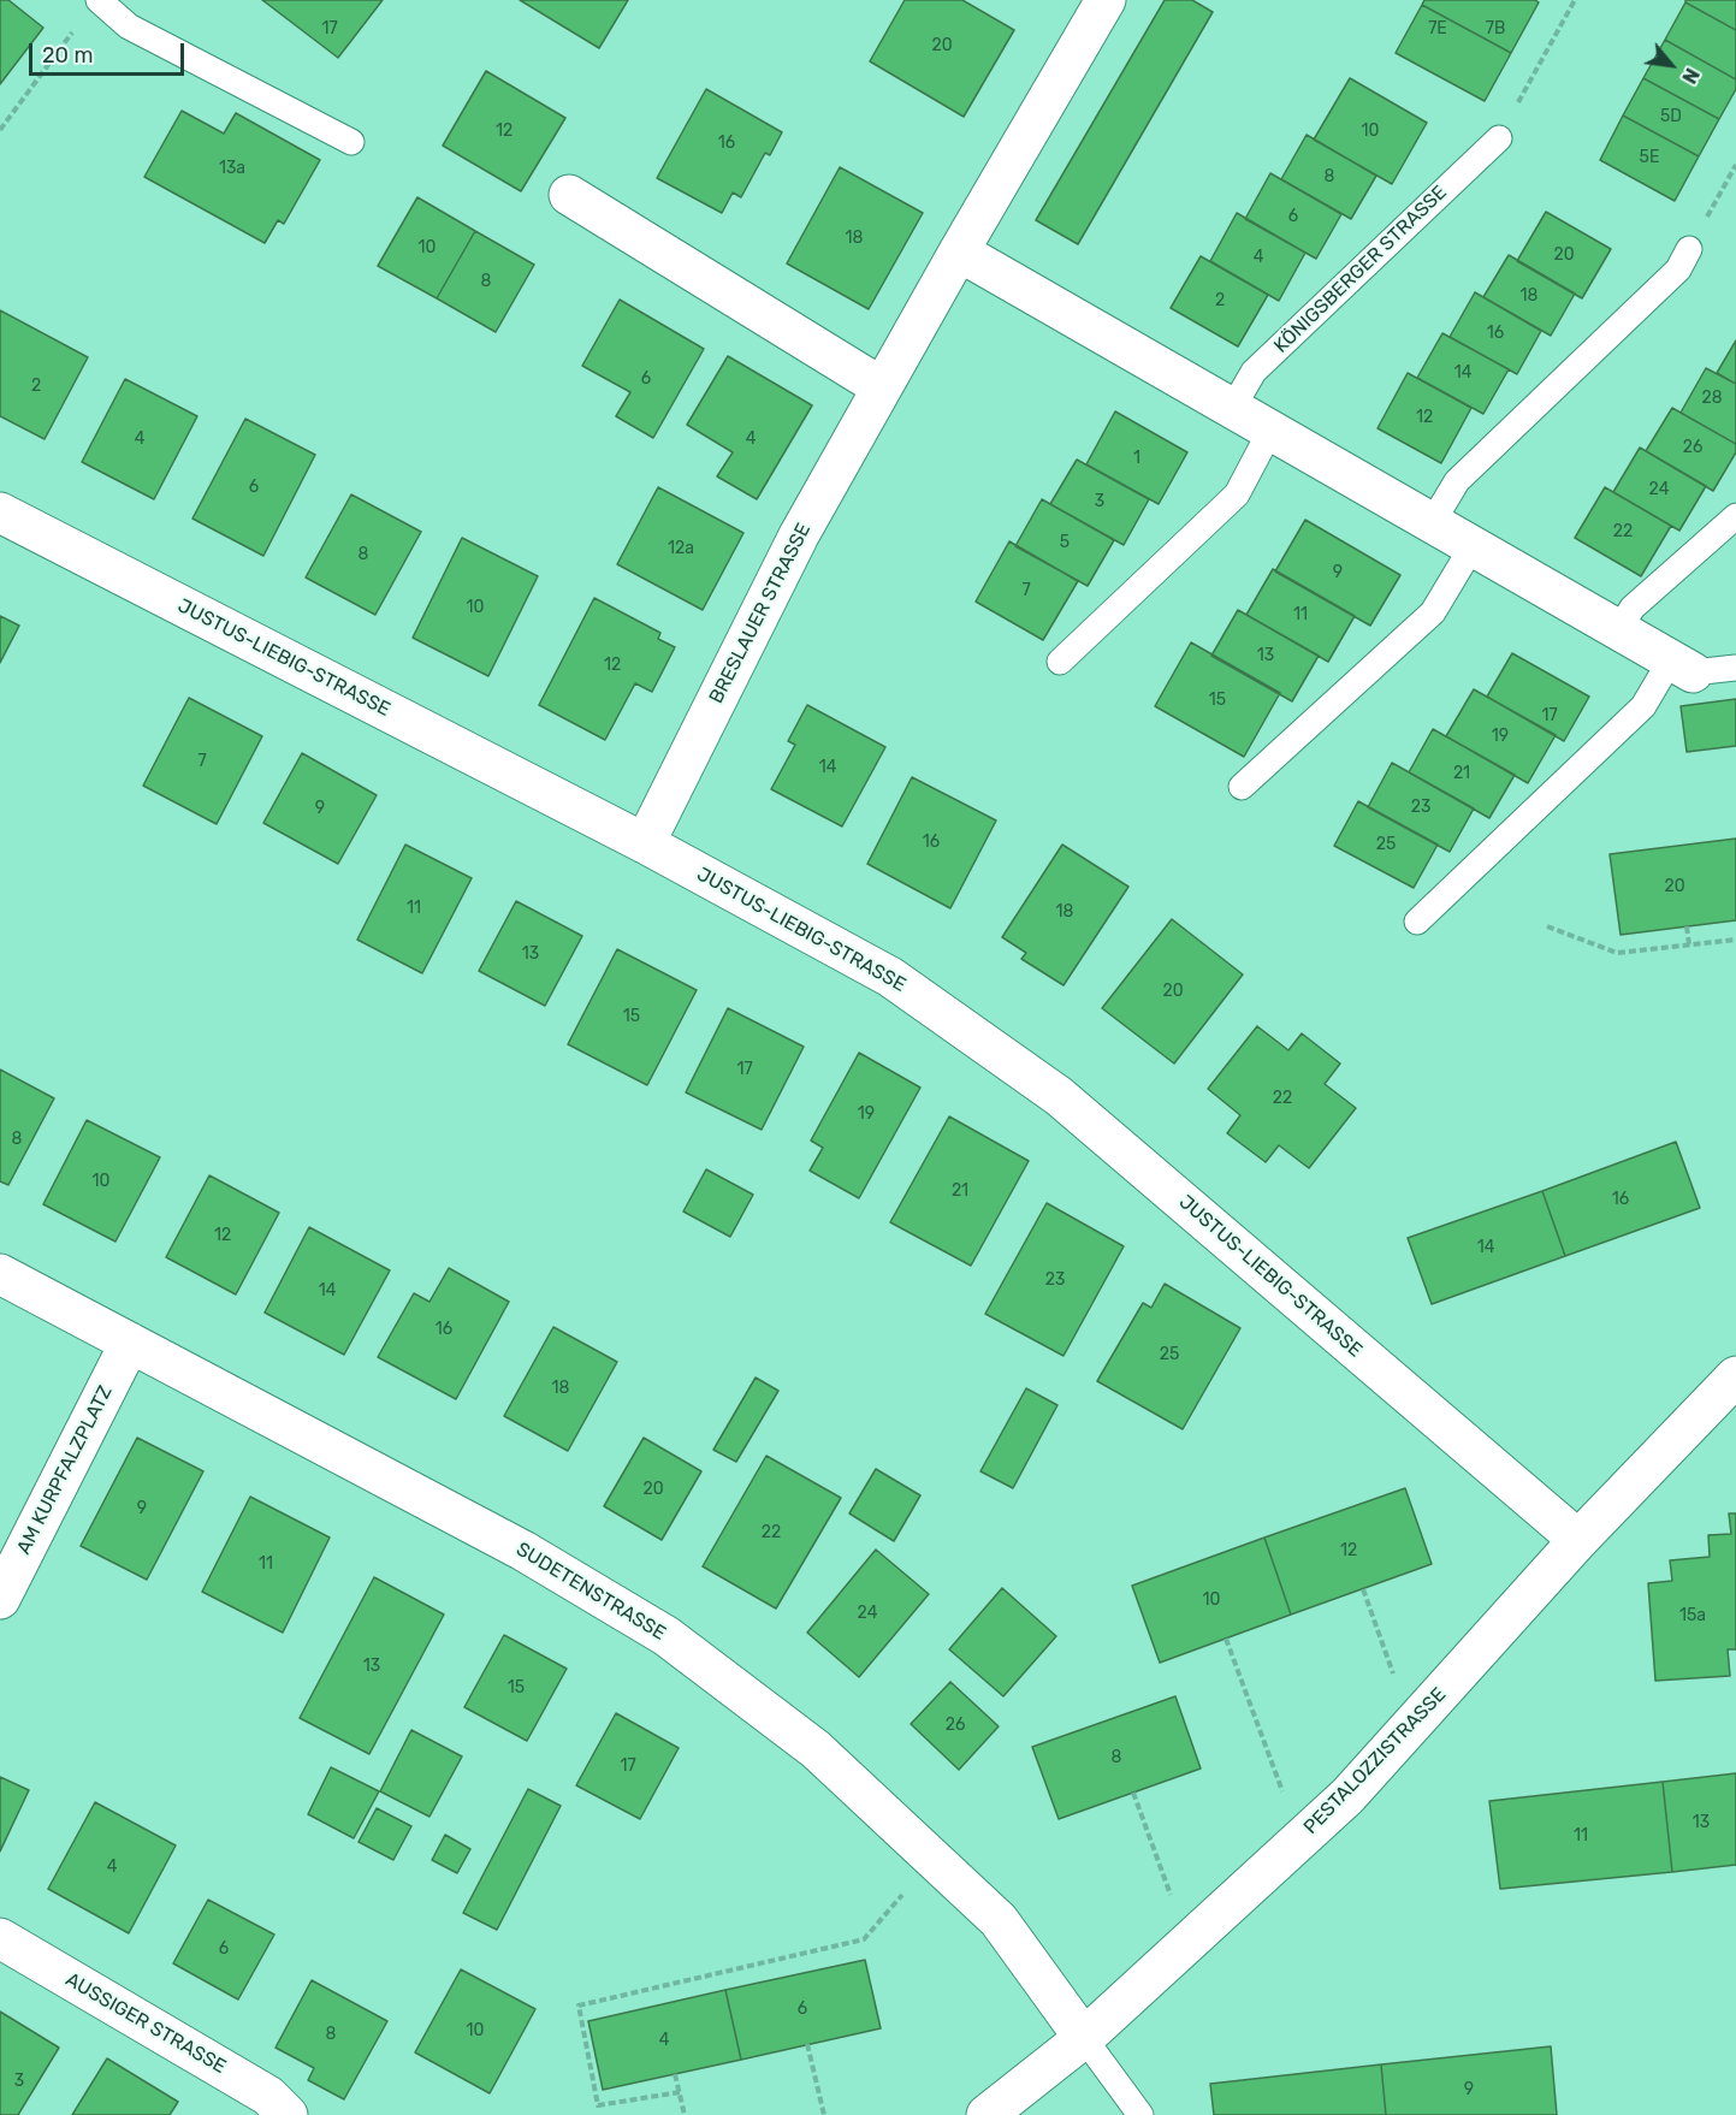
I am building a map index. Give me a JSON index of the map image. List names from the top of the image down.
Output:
{
  "streets": {
    "street": [
      "BRESLAUER STRASSE",
      "JUSTUS-LIEBIG-STRASSE",
      "AM KURPFALZPLATZ",
      "SUDETENSTRASSE",
      "PESTALOZZISTRASSE",
      "AUSSIGER STRASSE"
    ],
    "lane": ["KÖNIGSBERGER STRASSE"]
  },
  "crossings": [
    ["BRESLAUER STRASSE", "JUSTUS-LIEBIG-STRASSE"],
    ["JUSTUS-LIEBIG-STRASSE", "PESTALOZZISTRASSE"],
    ["AM KURPFALZPLATZ", "SUDETENSTRASSE"],
    ["SUDETENSTRASSE", "PESTALOZZISTRASSE"]
  ],
  "house_numbers": [
    "17",
    "7E",
    "7B",
    "20",
    "5D",
    "12",
    "10",
    "16",
    "5E",
    "13a",
    "8",
    "6",
    "18",
    "10",
    "20",
    "4",
    "8",
    "18",
    "2",
    "16",
    "14",
    "6",
    "2",
    "28",
    "12",
    "4",
    "4",
    "26",
    "1",
    "6",
    "24",
    "3",
    "22",
    "5",
    "12a",
    "8",
    "9",
    "7",
    "10",
    "11",
    "13",
    "12",
    "15",
    "17",
    "19",
    "7",
    "14",
    "21",
    "23",
    "9",
    "16",
    "25",
    "20",
    "11",
    "18",
    "13",
    "20",
    "15",
    "17",
    "22",
    "19",
    "8",
    "10",
    "21",
    "16",
    "12",
    "14",
    "23",
    "14",
    "16",
    "25",
    "18",
    "20",
    "9",
    "22",
    "12",
    "11",
    "10",
    "24",
    "15a",
    "13",
    "15",
    "26",
    "8",
    "17",
    "13",
    "11",
    "4",
    "6",
    "6",
    "10",
    "8",
    "4",
    "3",
    "9"
  ],
  "scale_bar": "20 m",
  "north": "bottom right"
}
